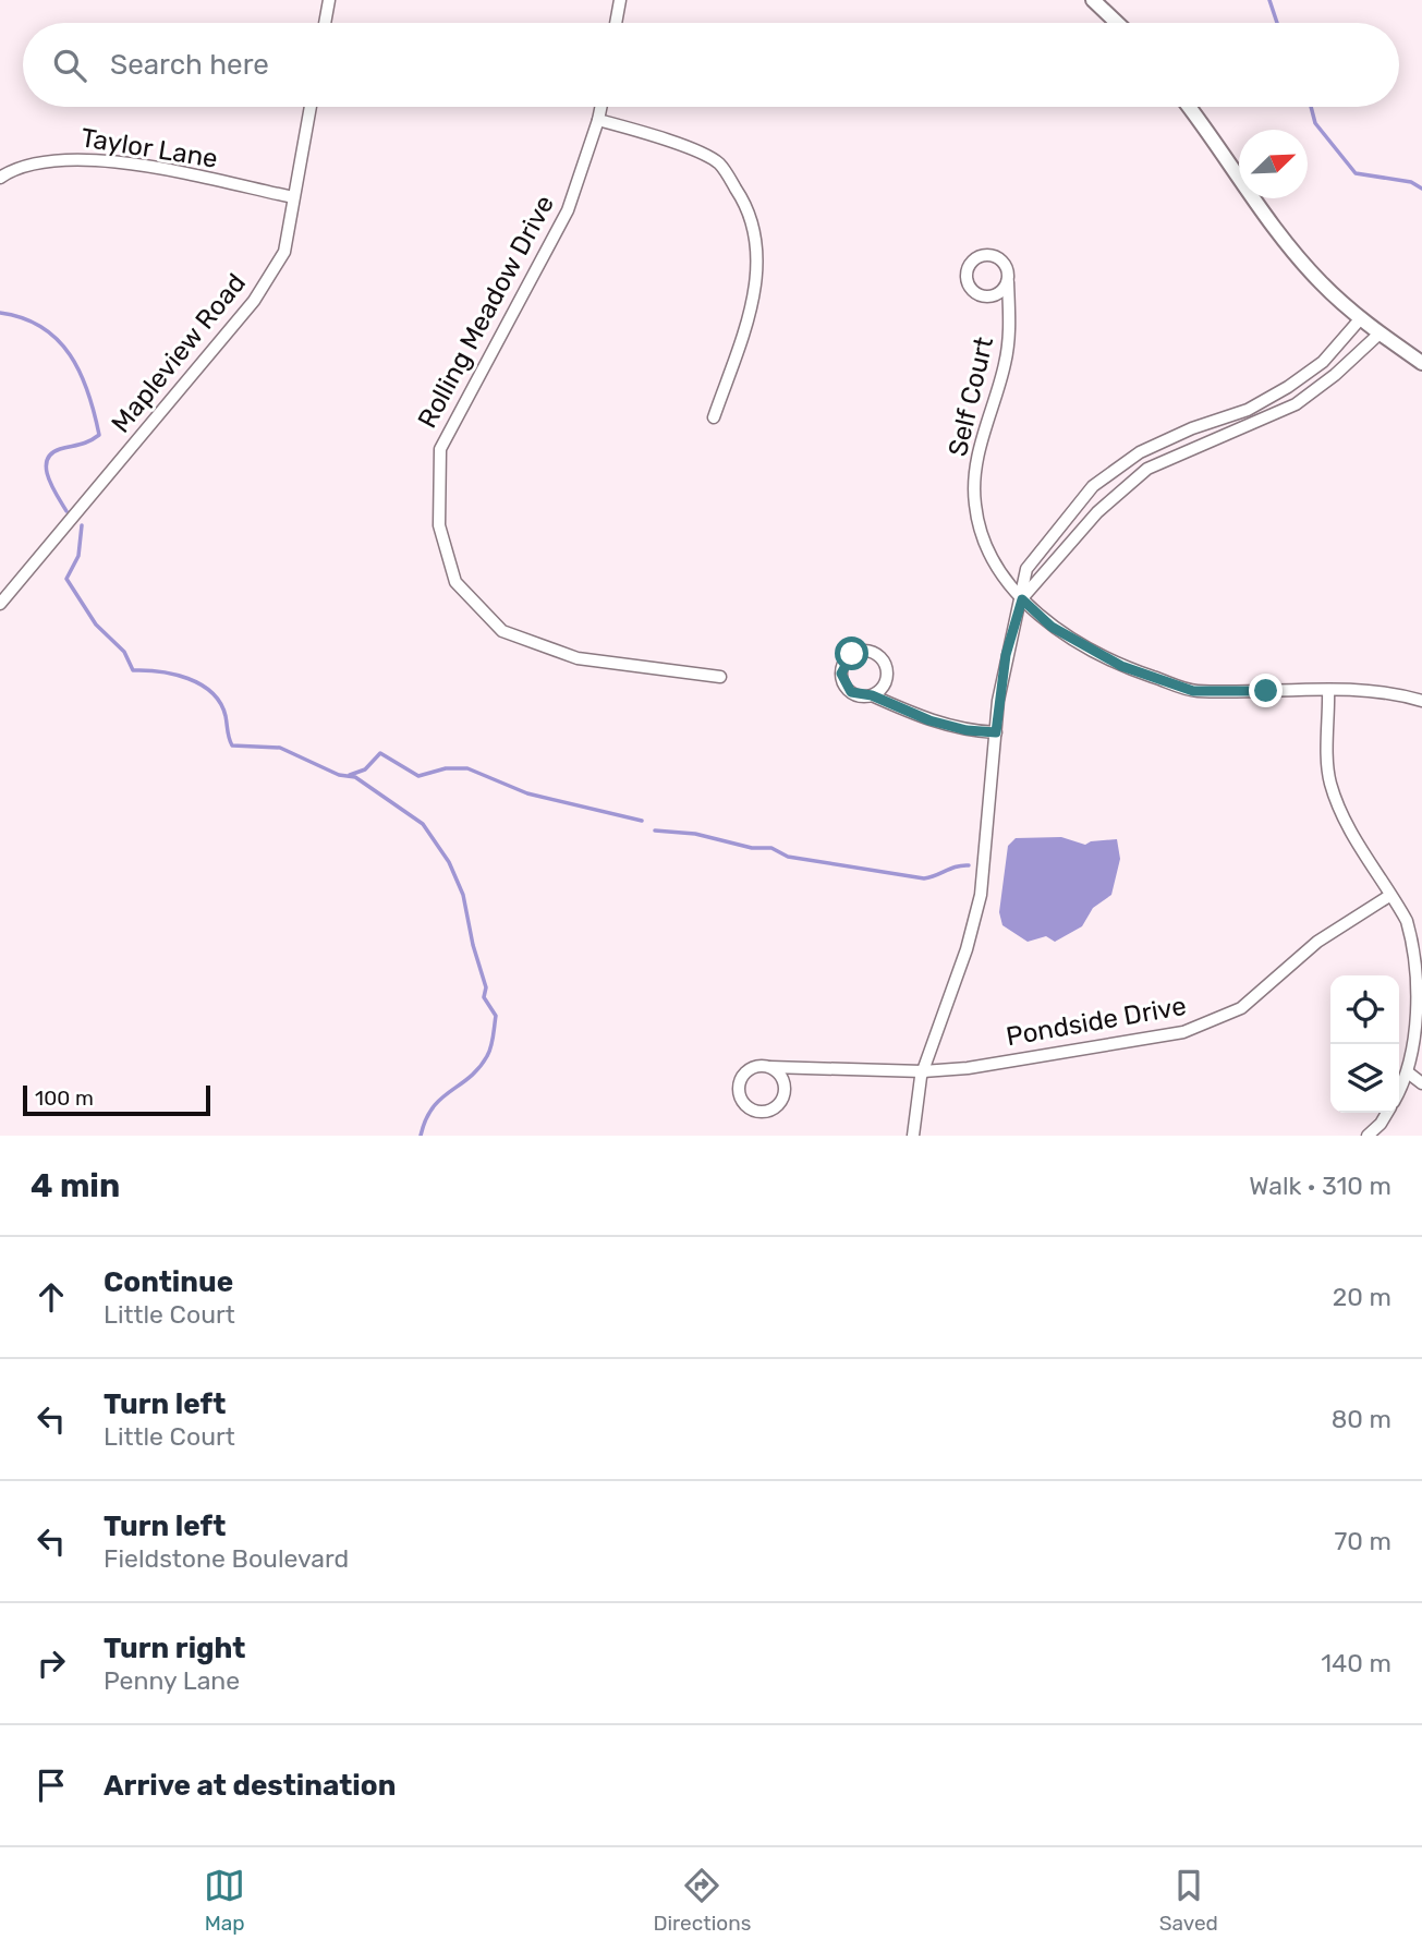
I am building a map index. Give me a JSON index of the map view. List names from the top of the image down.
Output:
{
  "streets": {
    "street": [
      "Taylor Lane",
      "Rolling Meadow Drive",
      "Mapleview Road",
      "Self Court",
      "Pondside Drive"
    ]
  },
  "crossings": [
    ["Taylor Lane", "Mapleview Road"]
  ],
  "scale_bar": "100 m",
  "north": "top right",
  "page": {
    "search": "Search here",
    "scale": "100 m",
    "heading": ["4 min", "Walk · 310 m"],
    "list": [
      ["Continue", "Little Court", "20 m"],
      ["Turn left", "Little Court", "80 m"],
      ["Turn left", "Fieldstone Boulevard", "70 m"],
      ["Turn right", "Penny Lane", "140 m"],
      "Arrive at destination"
    ],
    "nav": ["Map", "Directions", "Saved"]
  }
}
